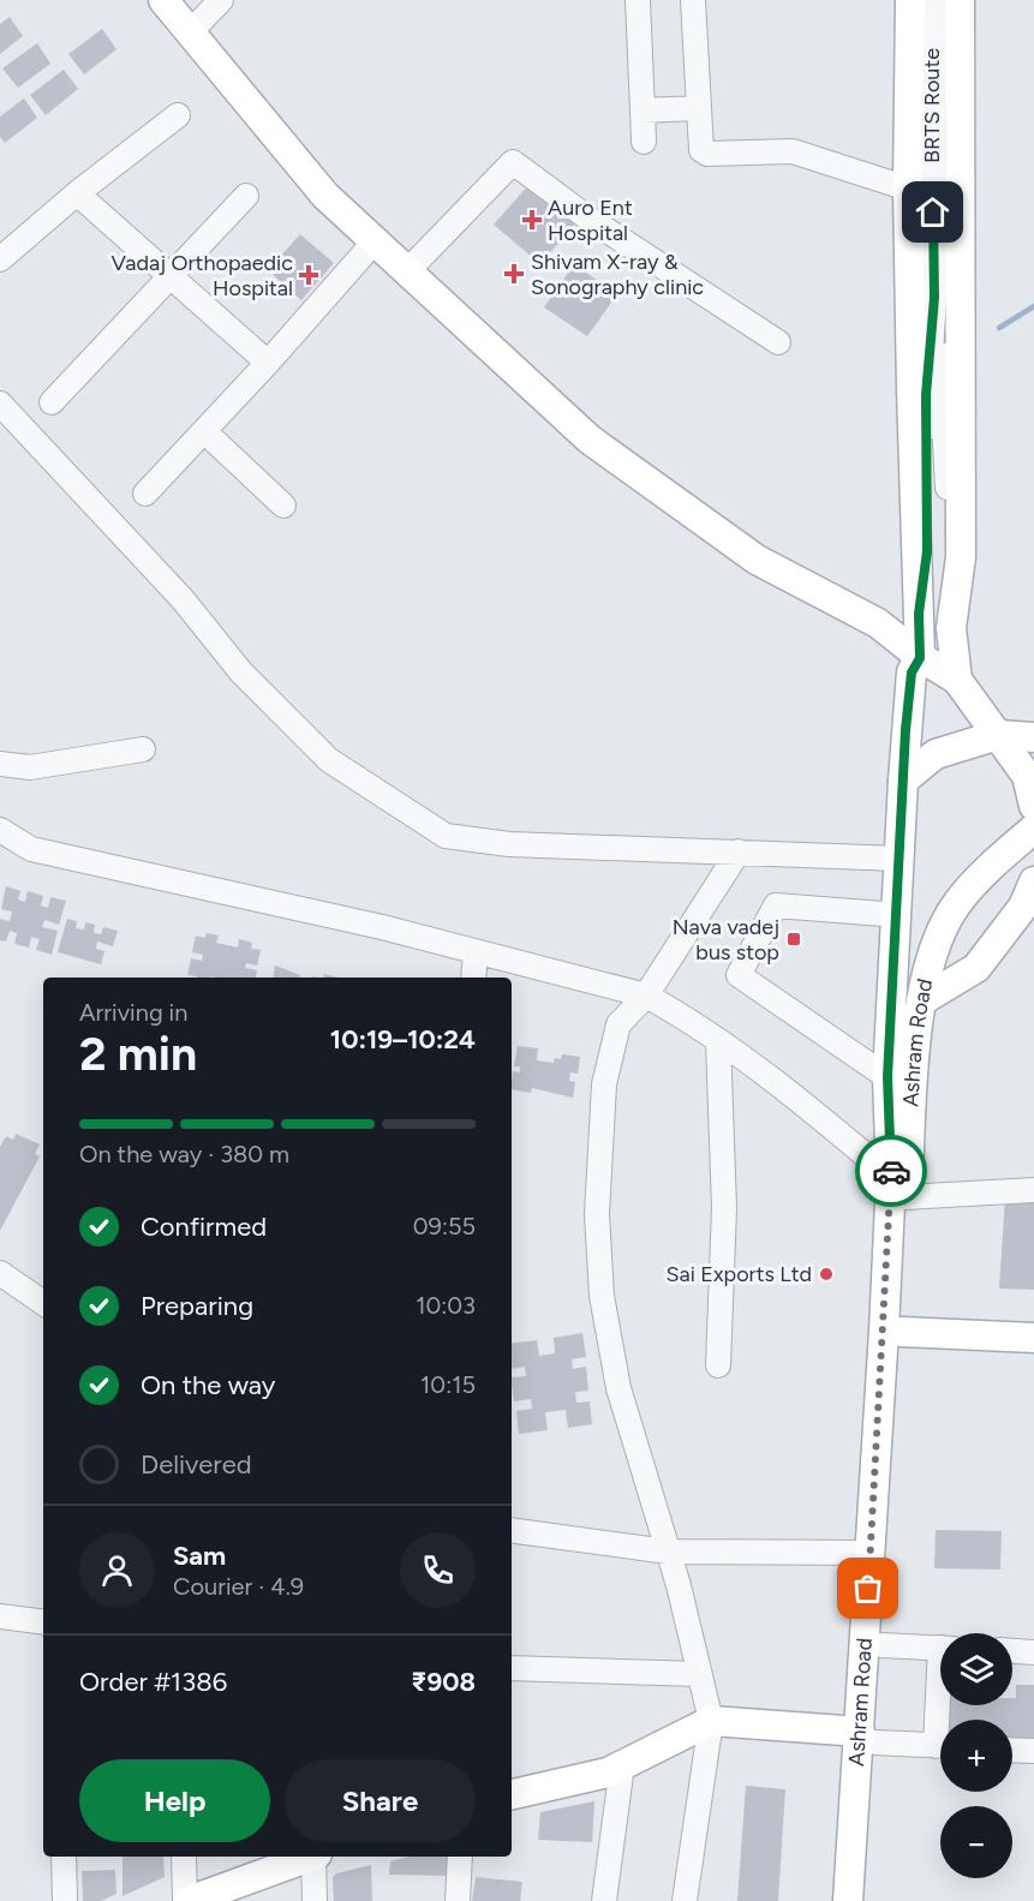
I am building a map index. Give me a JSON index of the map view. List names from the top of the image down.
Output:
{
  "streets": {
    "main road": ["Ashram Road"],
    "street": ["BRTS Route"]
  },
  "places": {
    "health": ["Auro Ent Hospital", "Shivam X-ray & Sonography clinic", "Vadaj Orthopaedic Hospital"],
    "transit": ["Nava vadej bus stop"],
    "other": ["Sai Exports Ltd"]
  },
  "page": {
    "heading": ["2 min", "Arriving in", "10:19–10:24"],
    "panel": [
      "Sam",
      "Courier · 4.9",
      "Order #1386",
      "₹908"
    ],
    "bar": "On the way · 380 m",
    "list": [
      ["Confirmed", "09:55"],
      ["Preparing", "10:03"],
      ["On the way", "10:15"],
      "Delivered"
    ],
    "map_buttons": ["+", "−"],
    "buttons": ["Help", "Share"]
  }
}
